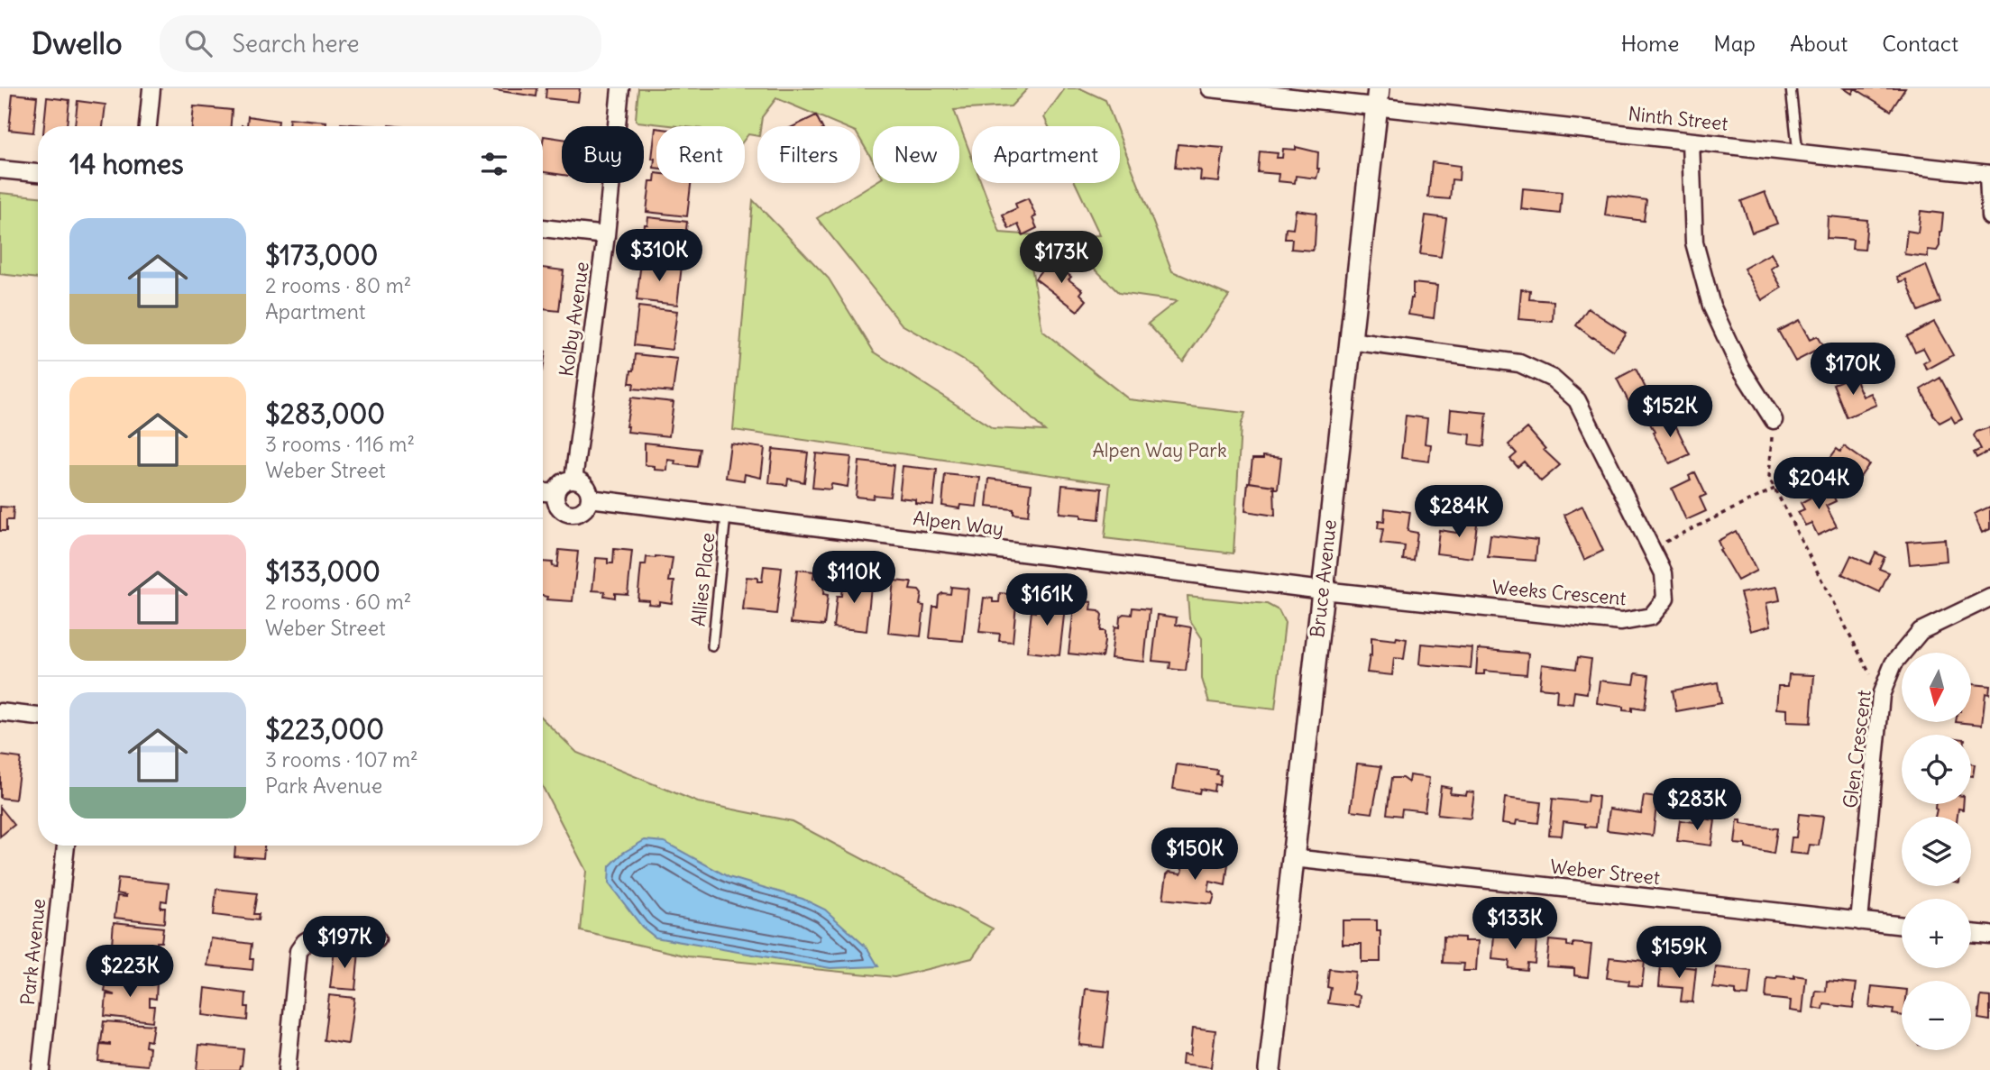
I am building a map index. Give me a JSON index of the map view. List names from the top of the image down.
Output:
{
  "streets": {
    "street": [
      "Ninth Street",
      "Kolby Avenue",
      "Alpen Way",
      "Bruce Avenue",
      "Weeks Crescent",
      "Glen Crescent",
      "Weber Street",
      "Park Avenue"
    ],
    "lane": ["Allies Place"]
  },
  "crossings": [
    ["Ninth Street", "Bruce Avenue"],
    ["Kolby Avenue", "Alpen Way"],
    ["Alpen Way", "Bruce Avenue"],
    ["Alpen Way", "Allies Place"],
    ["Alpen Way", "Weeks Crescent"],
    ["Bruce Avenue", "Weeks Crescent"],
    ["Bruce Avenue", "Weber Street"],
    ["Glen Crescent", "Weber Street"]
  ],
  "parks": ["Alpen Way Park"],
  "north": "bottom",
  "page": {
    "header": "Dwello",
    "search": "Search here",
    "nav": [
      "Home",
      "Map",
      "About",
      "Contact"
    ],
    "chip": [
      "Buy",
      "Rent",
      "Filters",
      "New",
      "Apartment"
    ],
    "heading": "14 homes",
    "list": [
      {
        "name": "$173,000",
        "note": "2 rooms · 80 m² · Apartment"
      },
      {
        "name": "$283,000",
        "note": "3 rooms · 116 m² · Weber Street"
      },
      {
        "name": "$133,000",
        "note": "2 rooms · 60 m² · Weber Street"
      },
      {
        "name": "$223,000",
        "note": "3 rooms · 107 m² · Park Avenue"
      }
    ],
    "price": [
      "$310K",
      "$173K",
      "$170K",
      "$152K",
      "$204K",
      "$284K",
      "$110K",
      "$161K",
      "$283K",
      "$150K",
      "$133K",
      "$197K",
      "$159K",
      "$223K"
    ],
    "map_buttons": ["+", "−"]
  }
}
